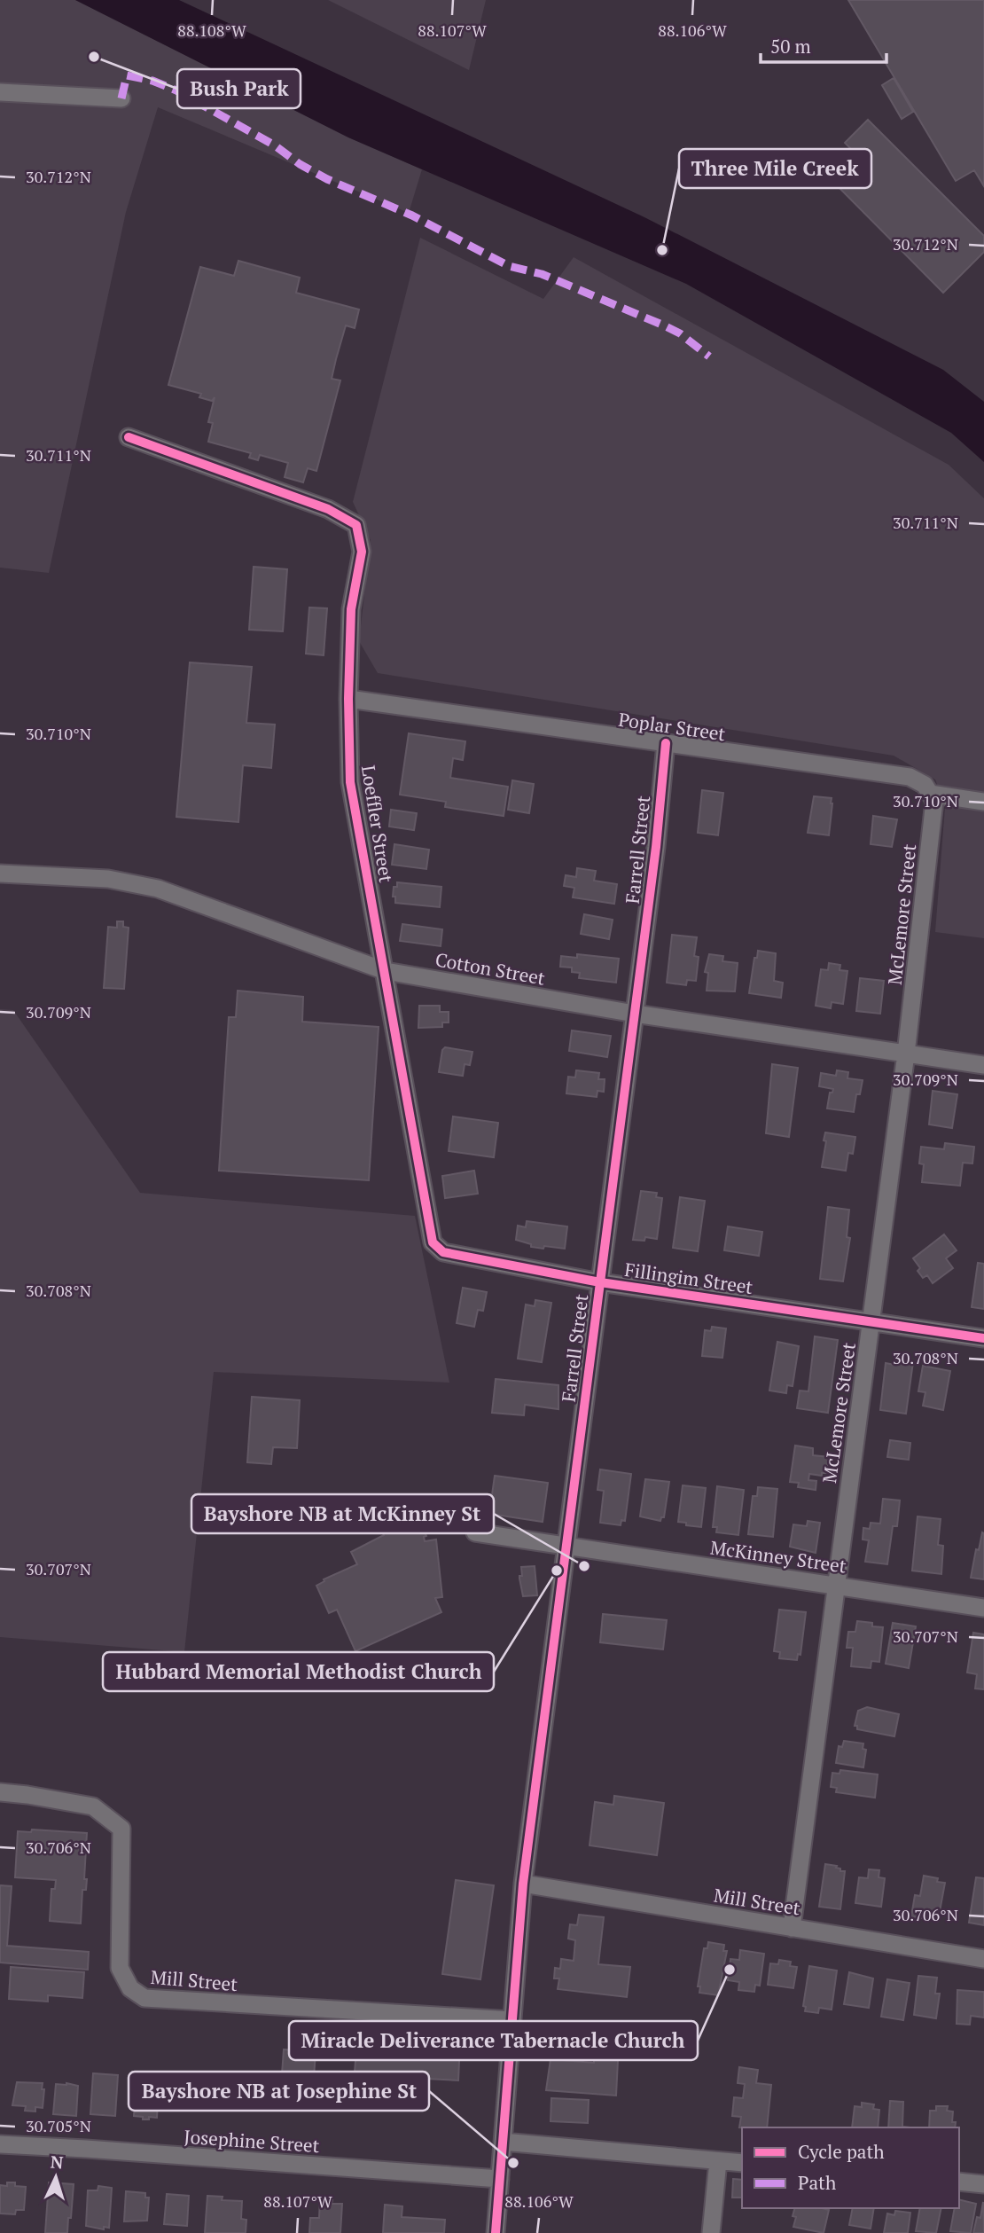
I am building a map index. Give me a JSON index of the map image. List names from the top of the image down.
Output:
{
  "streets": {
    "street": [
      "Poplar Street",
      "Loeffler Street",
      "Farrell Street",
      "McLemore Street",
      "Cotton Street",
      "Fillingim Street",
      "McKinney Street",
      "Mill Street",
      "Josephine Street"
    ]
  },
  "crossings": [
    ["Poplar Street", "Loeffler Street"],
    ["Poplar Street", "Farrell Street"],
    ["Poplar Street", "McLemore Street"],
    ["Loeffler Street", "Cotton Street"],
    ["Loeffler Street", "Fillingim Street"],
    ["Farrell Street", "Cotton Street"],
    ["Farrell Street", "Fillingim Street"],
    ["Farrell Street", "McKinney Street"],
    ["Farrell Street", "Mill Street"],
    ["Farrell Street", "Josephine Street"],
    ["McLemore Street", "Cotton Street"],
    ["McLemore Street", "Fillingim Street"],
    ["McLemore Street", "McKinney Street"],
    ["McLemore Street", "Mill Street"]
  ],
  "places": [
    "Bush Park",
    "Three Mile Creek",
    "Bayshore NB at McKinney St",
    "Hubbard Memorial Methodist Church",
    "Miracle Deliverance Tabernacle Church",
    "Bayshore NB at Josephine St"
  ],
  "legend": ["Cycle path", "Path"],
  "scale_bar": "50 m",
  "north": "top",
  "coordinates": [
    "88.108°W",
    "88.107°W",
    "88.106°W",
    "30.712°N",
    "30.711°N",
    "30.710°N",
    "30.709°N",
    "30.708°N",
    "30.707°N",
    "30.706°N",
    "30.705°N"
  ]
}
